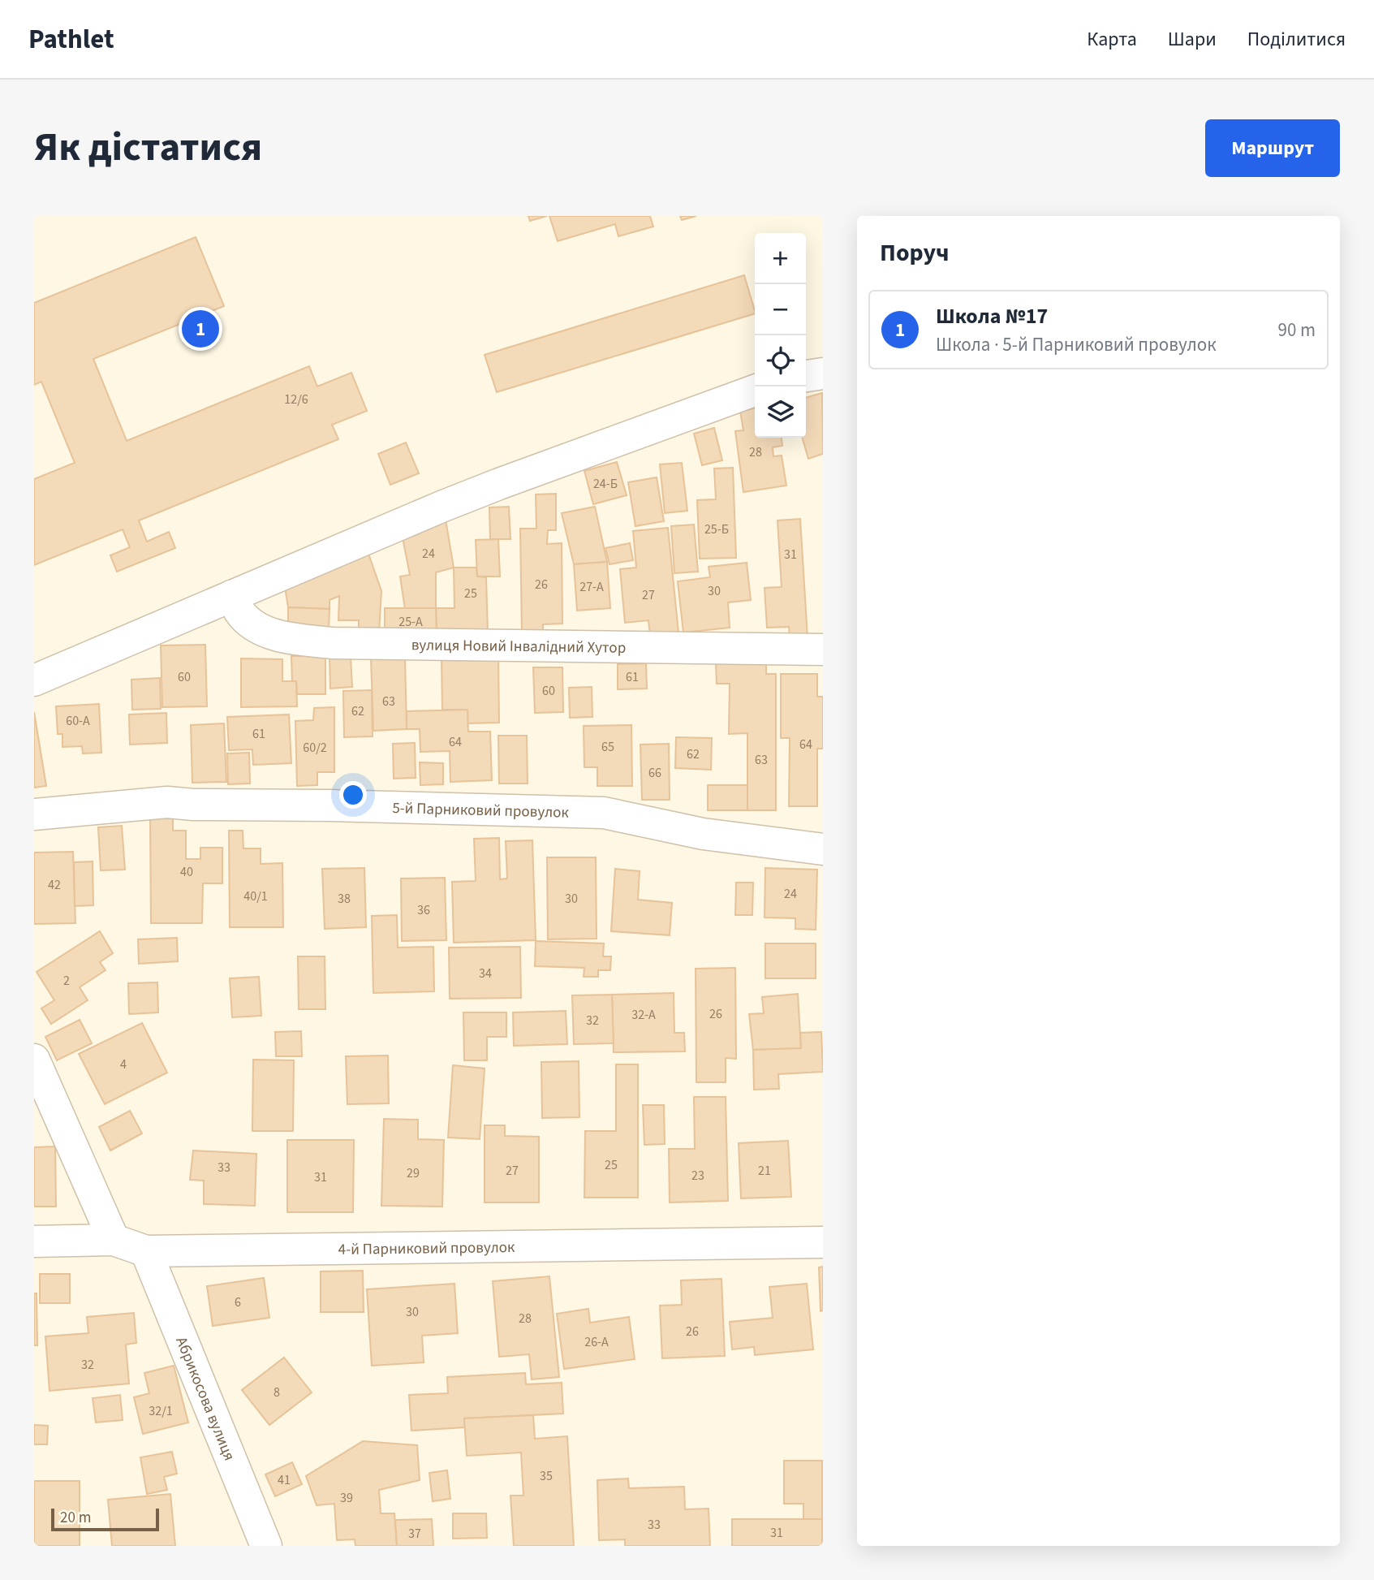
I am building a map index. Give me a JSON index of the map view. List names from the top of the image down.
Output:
{
  "streets": {
    "street": [
      "вулиця Новий Інвалідний Хутор",
      "5-й Парниковий провулок",
      "4-й Парниковий провулок",
      "Абрикосова вулиця"
    ]
  },
  "crossings": [
    ["4-й Парниковий провулок", "Абрикосова вулиця"]
  ],
  "house_numbers": [
    "12/6",
    "28",
    "24-Б",
    "25-Б",
    "24",
    "31",
    "26",
    "27-А",
    "30",
    "25",
    "27",
    "25-А",
    "60",
    "61",
    "60",
    "63",
    "62",
    "60-А",
    "61",
    "64",
    "64",
    "65",
    "60/2",
    "62",
    "63",
    "66",
    "40",
    "42",
    "24",
    "40/1",
    "38",
    "30",
    "36",
    "34",
    "2",
    "26",
    "32-А",
    "32",
    "4",
    "25",
    "33",
    "27",
    "21",
    "29",
    "23",
    "31",
    "6",
    "30",
    "28",
    "26",
    "26-А",
    "32",
    "8",
    "32/1",
    "35",
    "41",
    "39",
    "33",
    "31",
    "37"
  ],
  "scale_bar": "20 m",
  "page": {
    "header": "Pathlet",
    "nav": ["Карта", "Шари", "Поділитися"],
    "title": "Як дістатися",
    "buttons": "Маршрут",
    "heading": "Поруч",
    "map_buttons": ["+", "−"],
    "list": [
      {
        "mark": "1",
        "name": "Школа №17",
        "note": "Школа · 5-й Парниковий провулок",
        "value": "90 m"
      }
    ],
    "pins": "1",
    "scale": "20 m"
  }
}
